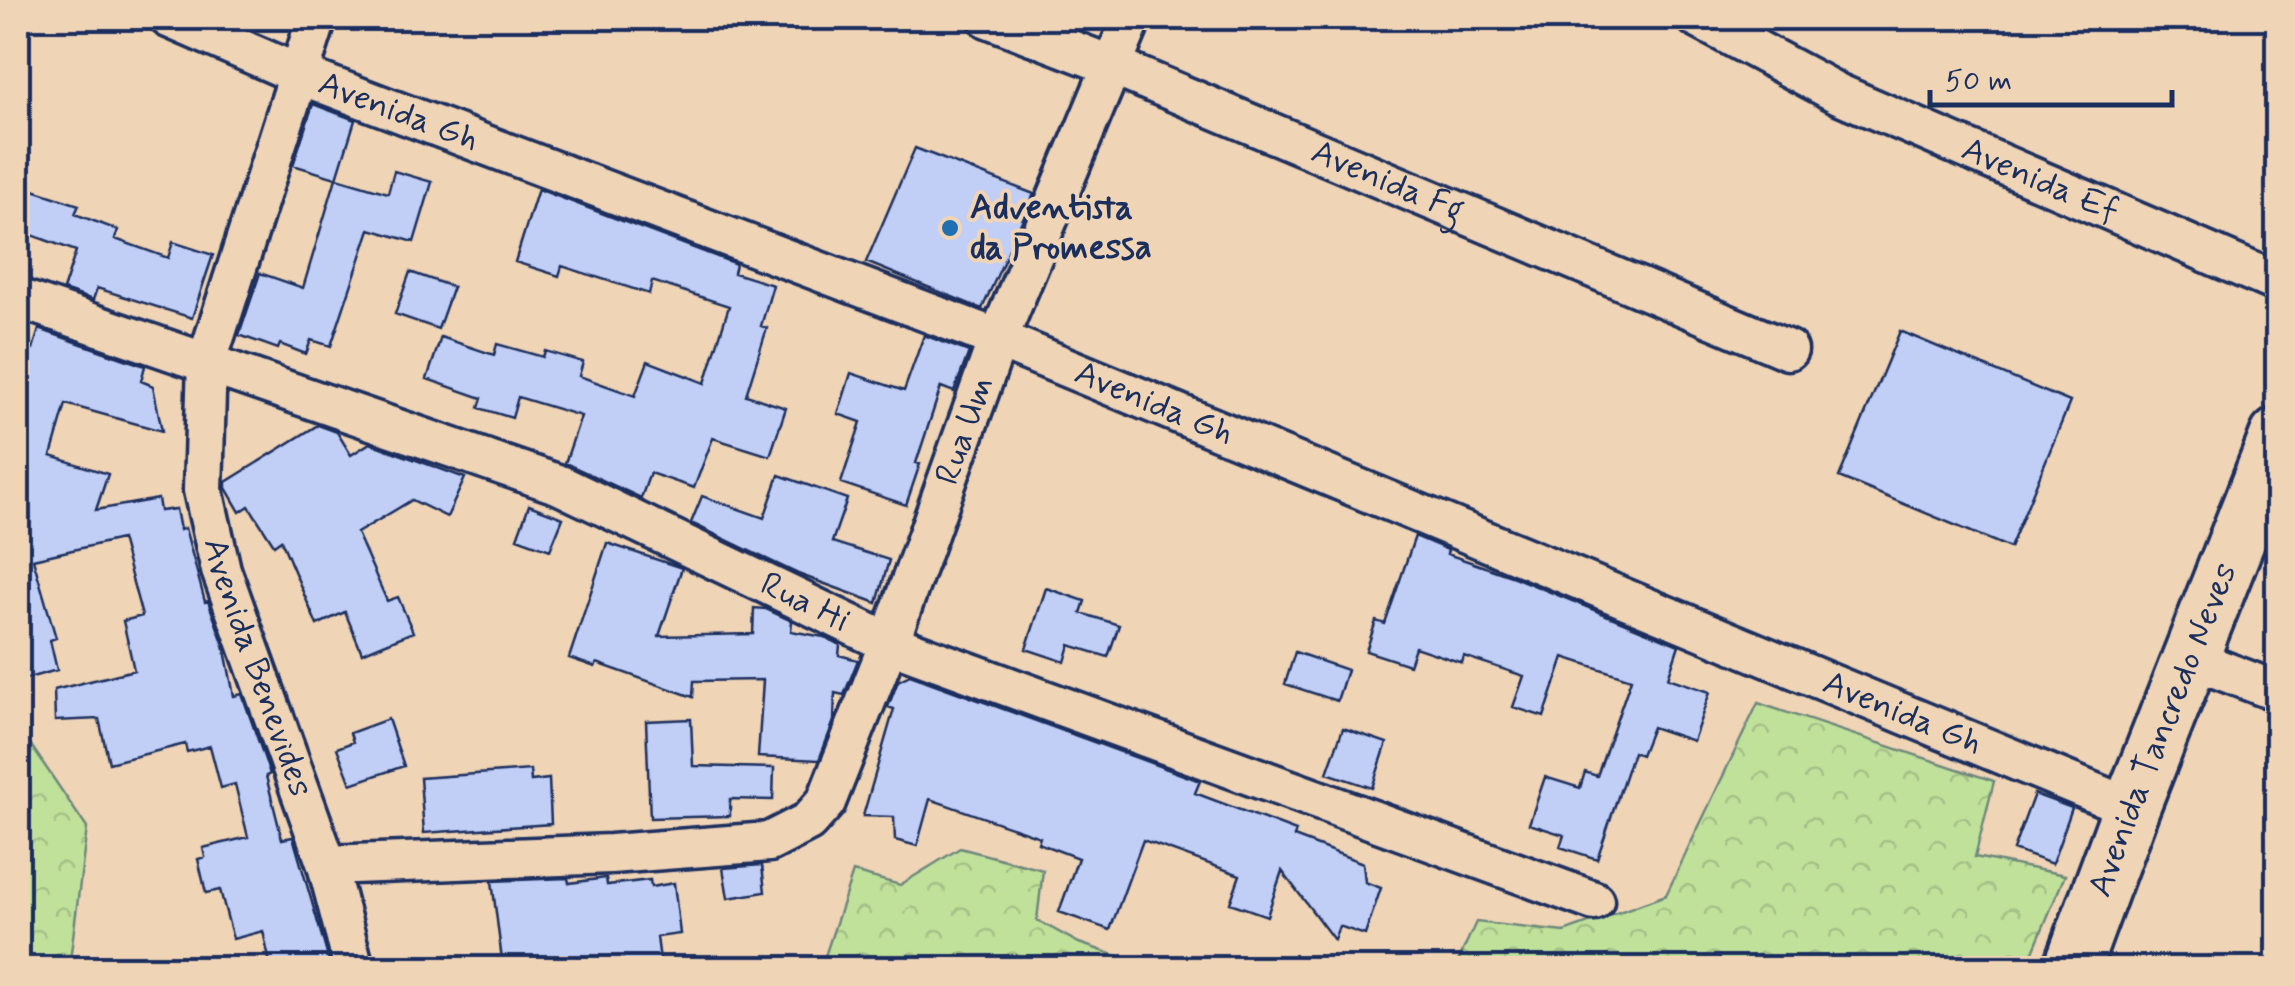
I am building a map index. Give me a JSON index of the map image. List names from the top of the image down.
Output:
{
  "streets": {
    "street": [
      "Avenida Gh",
      "Avenida Ef",
      "Avenida Fg",
      "Rua Um",
      "Rua Hi",
      "Avenida Benevides",
      "Avenida Tancredo Neves"
    ]
  },
  "crossings": [
    ["Avenida Gh", "Rua Um"],
    ["Avenida Gh", "Avenida Benevides"],
    ["Avenida Gh", "Avenida Tancredo Neves"],
    ["Avenida Fg", "Rua Um"],
    ["Rua Um", "Rua Hi"],
    ["Rua Um", "Avenida Benevides"],
    ["Rua Hi", "Avenida Benevides"]
  ],
  "places": ["Adventista da Promessa"],
  "scale_bar": "50 m"
}
